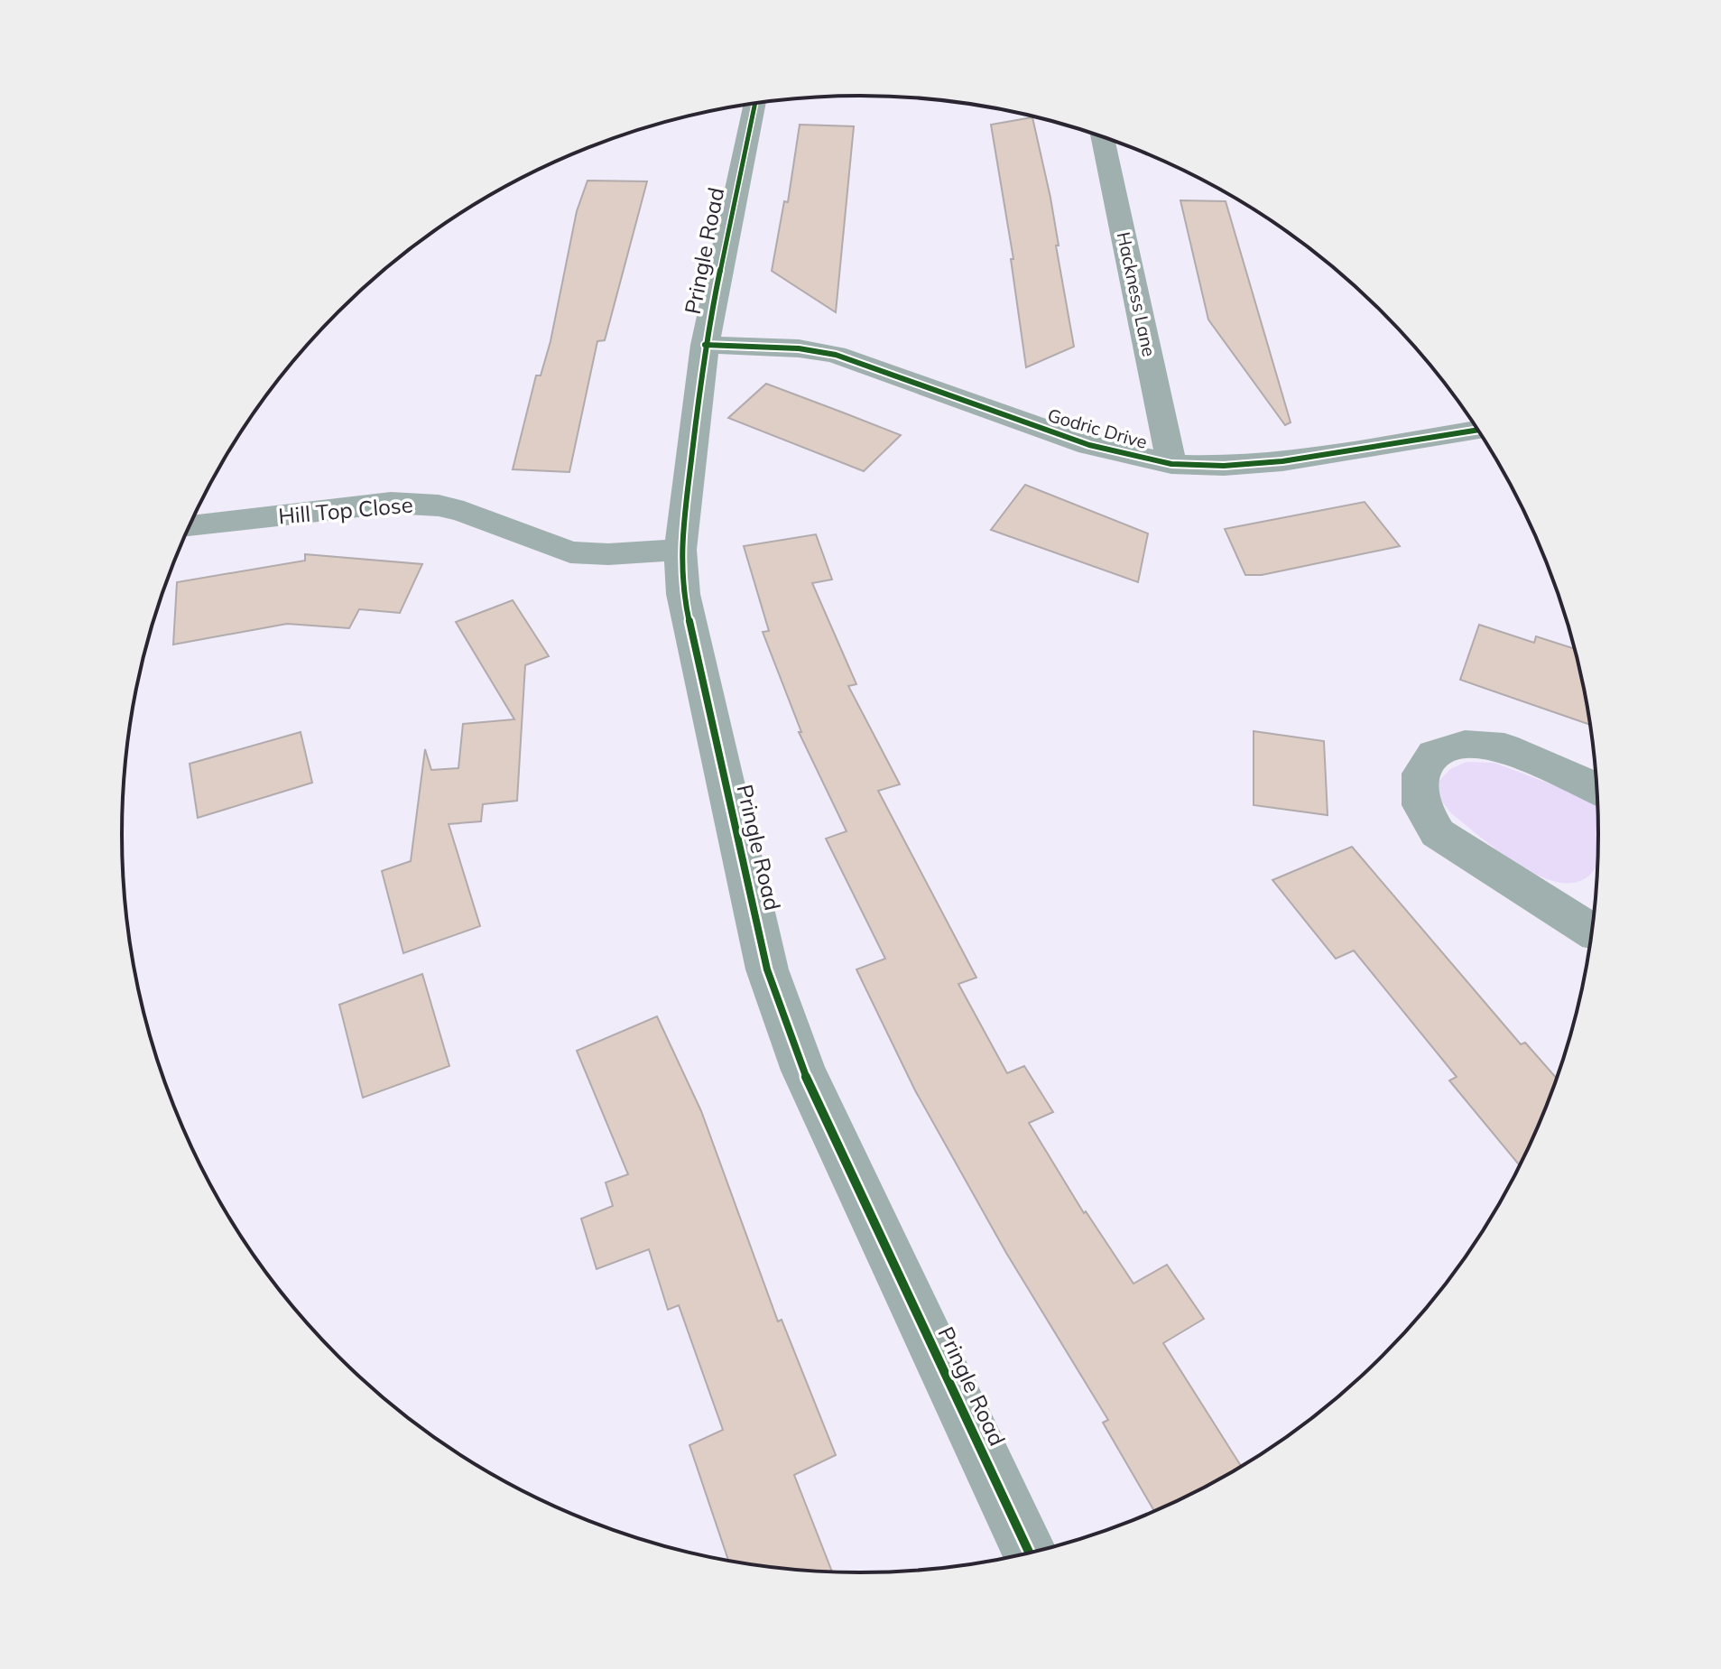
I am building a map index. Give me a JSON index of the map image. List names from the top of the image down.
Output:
{
  "streets": {
    "street": [
      "Pringle Road",
      "Hackness Lane",
      "Godric Drive",
      "Hill Top Close"
    ]
  },
  "crossings": [
    ["Pringle Road", "Godric Drive"],
    ["Pringle Road", "Hill Top Close"],
    ["Hackness Lane", "Godric Drive"]
  ]
}
